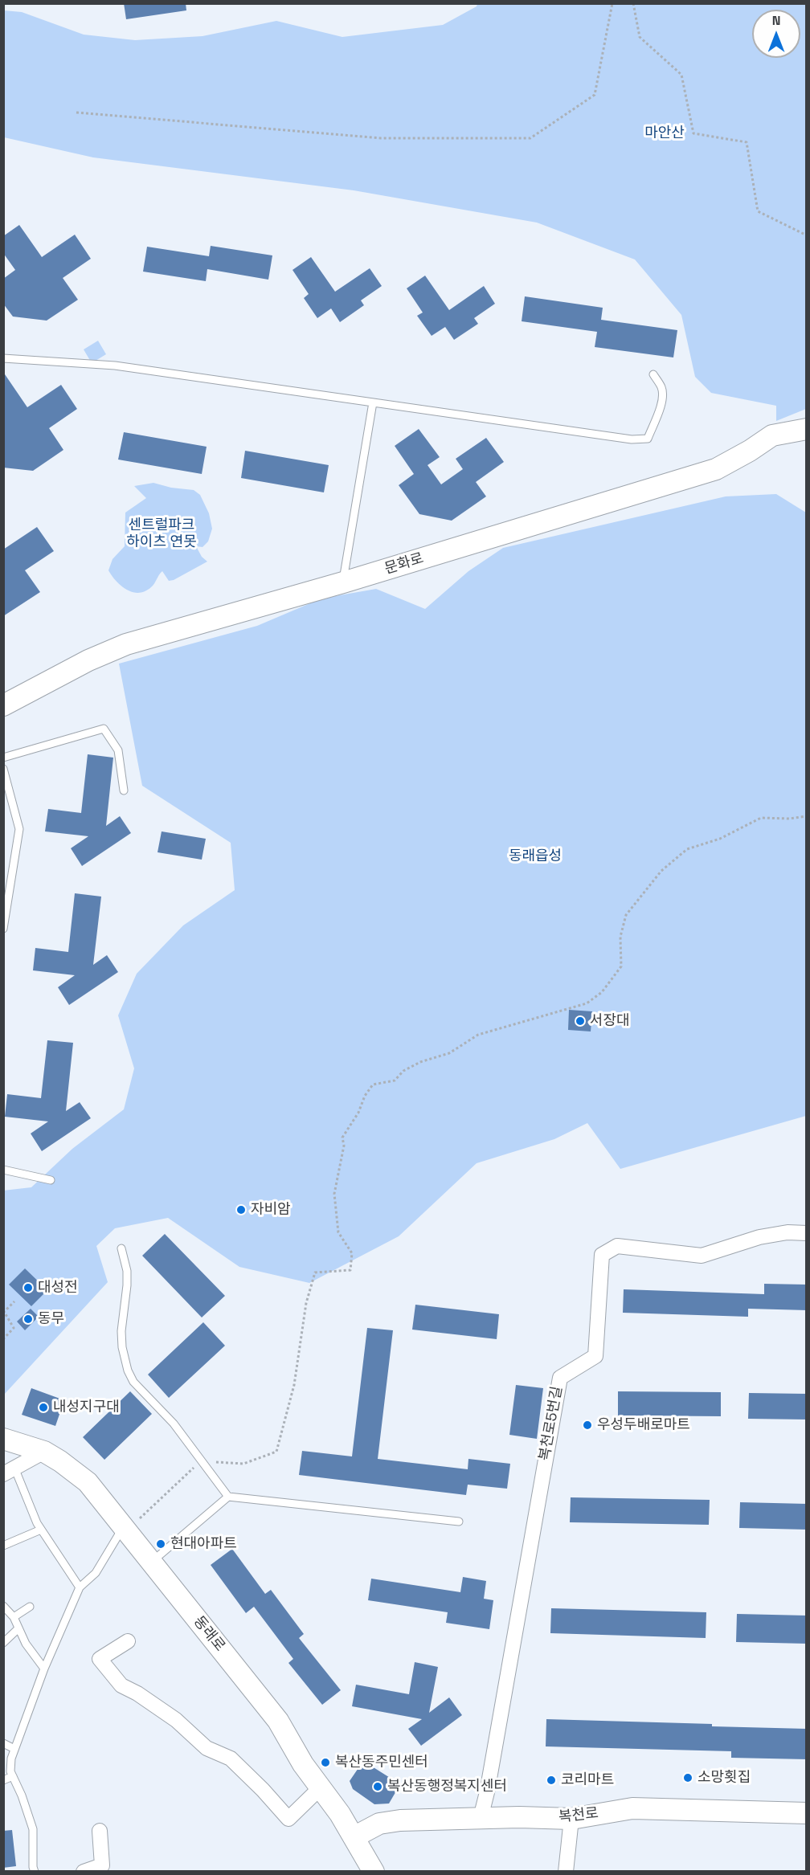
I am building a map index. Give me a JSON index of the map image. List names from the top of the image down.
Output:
{
  "streets": {
    "street": [
      "문화로",
      "복천로5번길",
      "동래로",
      "복천로"
    ]
  },
  "crossings": [
    ["복천로5번길", "복천로"],
    ["동래로", "복천로"]
  ],
  "parks": ["마안산", "센트럴파크 하이츠 연못", "동래읍성"],
  "places": [
    "서장대",
    "자비암",
    "대성전",
    "동무",
    "내성지구대",
    "우성두배로마트",
    "현대아파트",
    "복산동주민센터",
    "소망횟집",
    "코리마트",
    "복산동행정복지센터"
  ],
  "north": "top"
}
